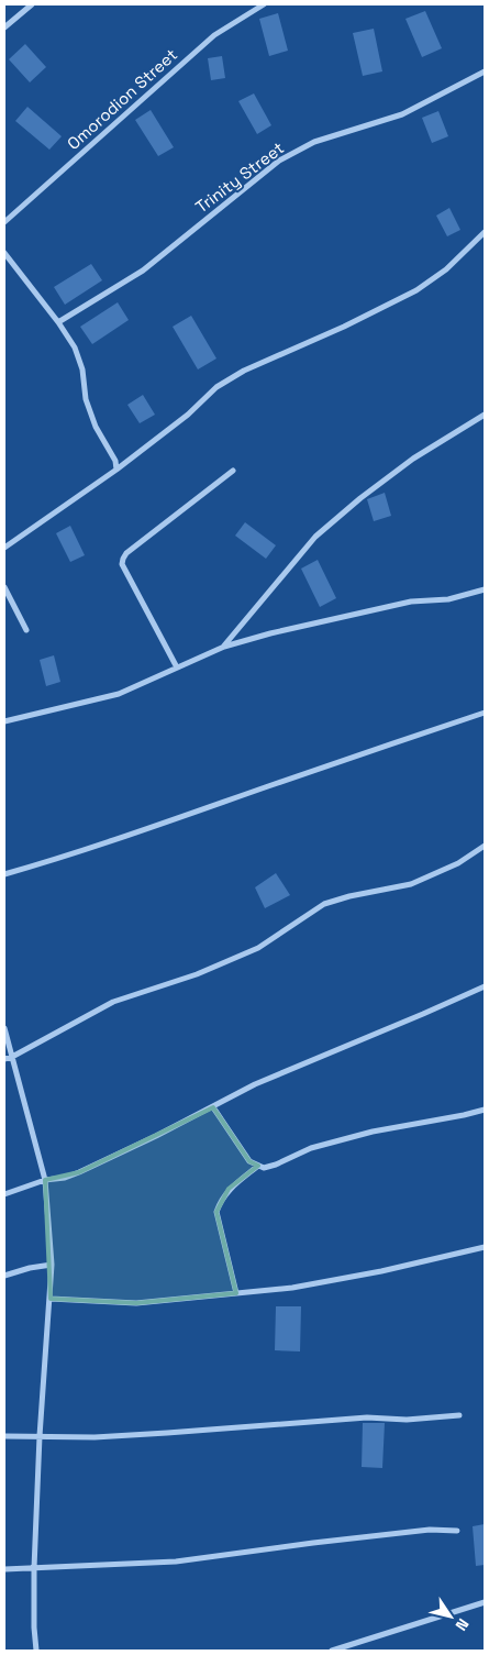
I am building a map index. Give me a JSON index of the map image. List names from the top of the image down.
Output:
{
  "streets": {
    "street": ["Omorodion Street", "Trinity Street"]
  },
  "north": "bottom right"
}
